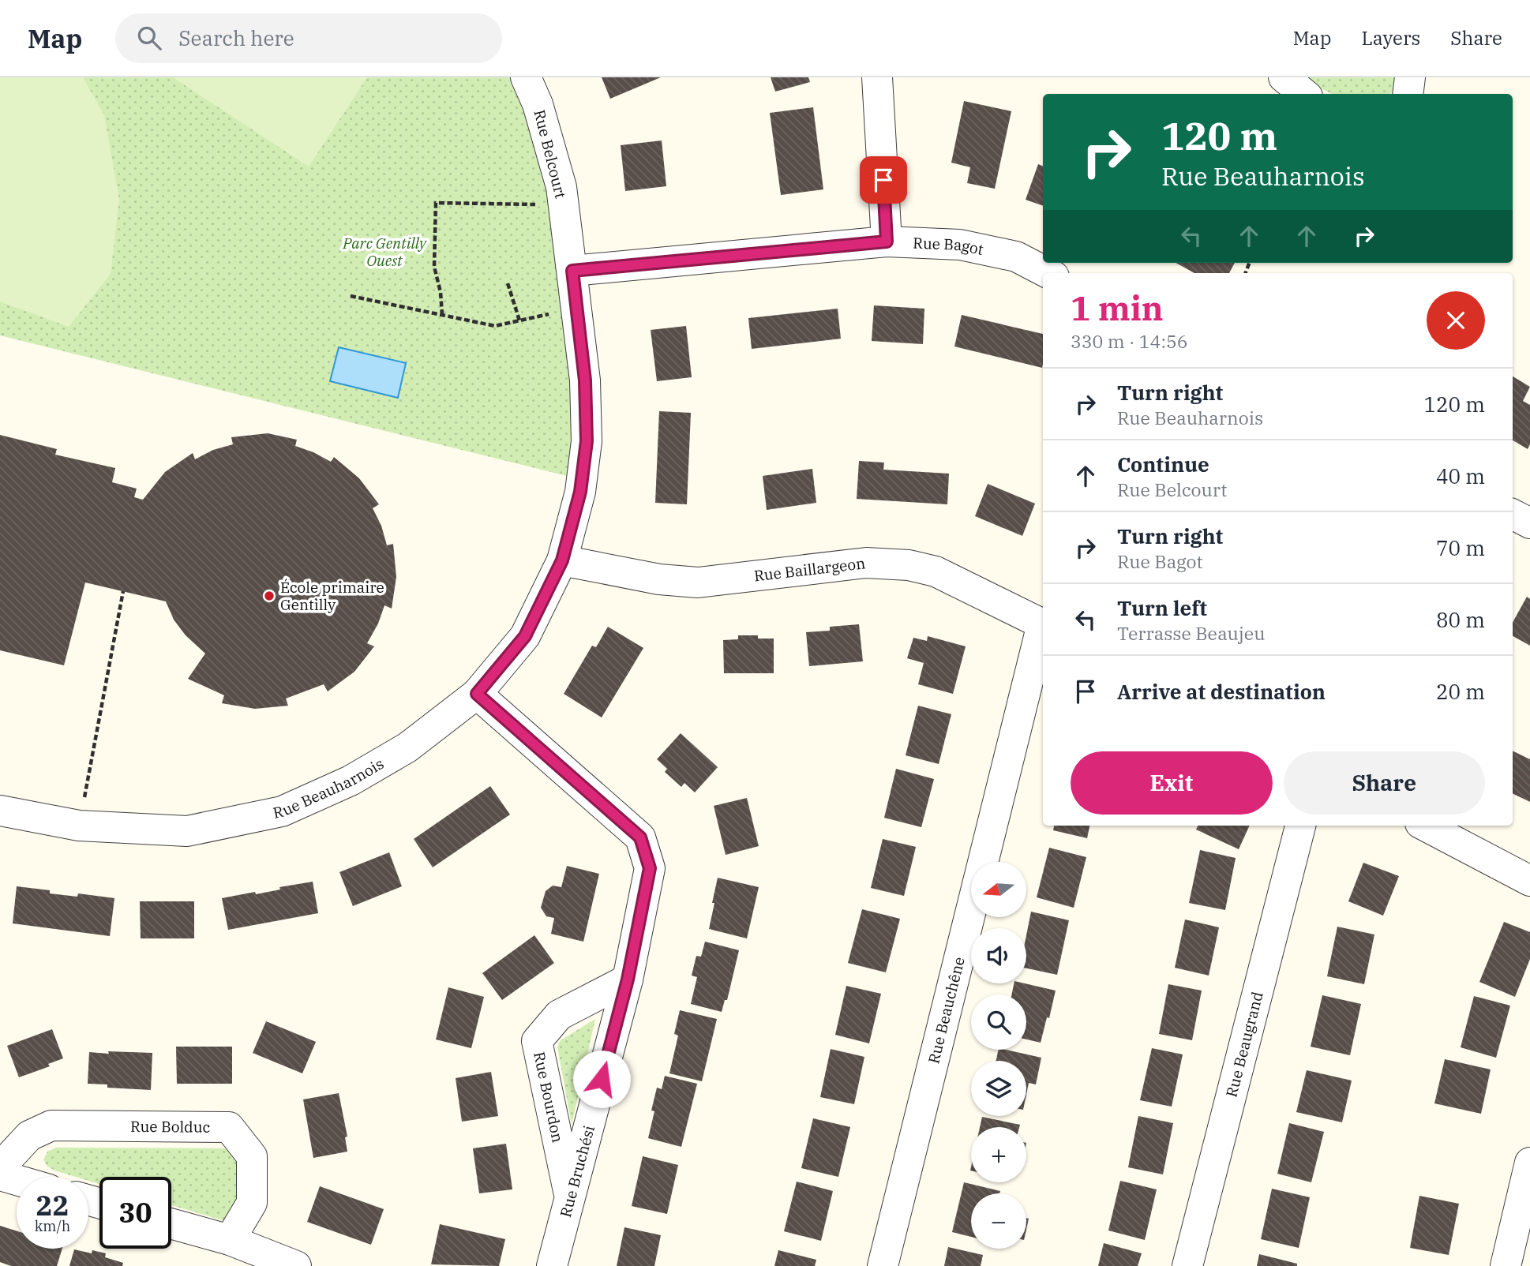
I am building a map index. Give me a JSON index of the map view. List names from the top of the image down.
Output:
{
  "streets": {
    "street": [
      "Rue Belcourt",
      "Rue Bagot",
      "Rue Baillargeon",
      "Rue Beauharnois",
      "Rue Beauchêne",
      "Rue Beaugrand",
      "Rue Bourdon",
      "Rue Bolduc",
      "Rue Bruchési"
    ]
  },
  "crossings": [
    ["Rue Belcourt", "Rue Bagot"],
    ["Rue Belcourt", "Rue Baillargeon"],
    ["Rue Belcourt", "Rue Beauharnois"],
    ["Rue Baillargeon", "Rue Beauharnois"],
    ["Rue Beauharnois", "Rue Bruchési"],
    ["Rue Bourdon", "Rue Bruchési"]
  ],
  "parks": ["Parc Gentilly Ouest"],
  "places": ["École primaire Gentilly"],
  "north": "left",
  "page": {
    "header": "Map",
    "search": "Search here",
    "nav": ["Map", "Layers", "Share"],
    "turn": ["120 m", "Rue Beauharnois"],
    "heading": ["1 min", "330 m · 14:56"],
    "list": [
      {
        "name": "Turn right",
        "note": "Rue Beauharnois",
        "value": "120 m"
      },
      {
        "name": "Continue",
        "note": "Rue Belcourt",
        "value": "40 m"
      },
      {
        "name": "Turn right",
        "note": "Rue Bagot",
        "value": "70 m"
      },
      {
        "name": "Turn left",
        "note": "Terrasse Beaujeu",
        "value": "80 m"
      },
      {
        "name": "Arrive at destination",
        "value": "20 m"
      }
    ],
    "buttons": ["Exit", "Share"],
    "map_buttons": ["+", "−"],
    "speed": "22 km/h",
    "limit": "30"
  }
}
